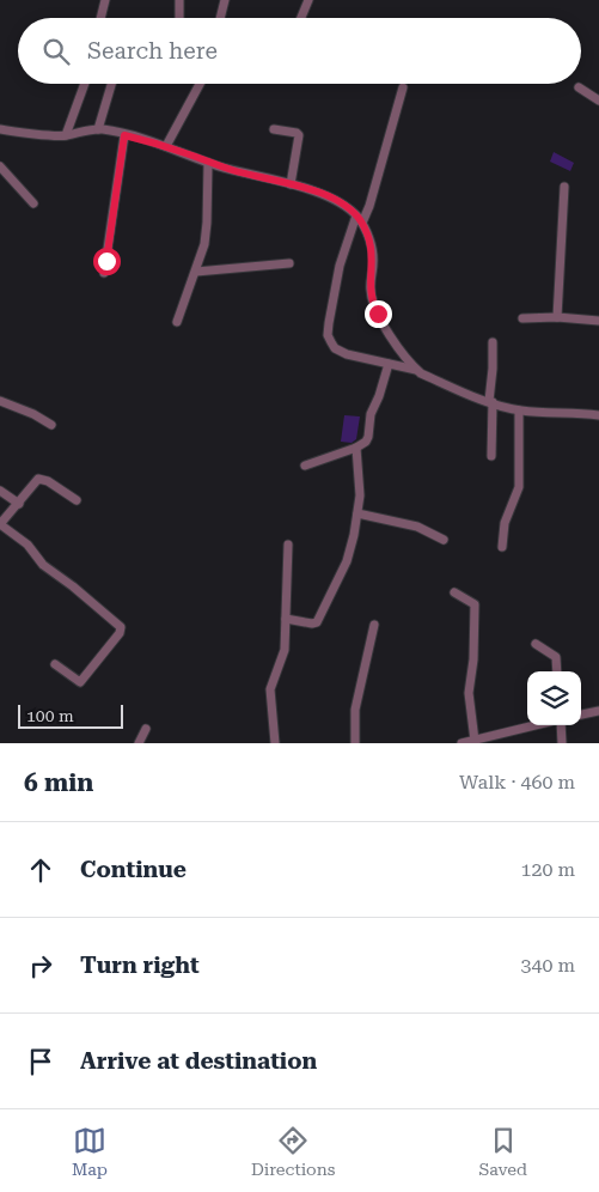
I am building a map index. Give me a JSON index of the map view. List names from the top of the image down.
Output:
{
  "scale_bar": "100 m",
  "page": {
    "search": "Search here",
    "scale": "100 m",
    "heading": ["6 min", "Walk · 460 m"],
    "list": [
      ["Continue", "120 m"],
      ["Turn right", "340 m"],
      "Arrive at destination"
    ],
    "nav": ["Map", "Directions", "Saved"]
  }
}
